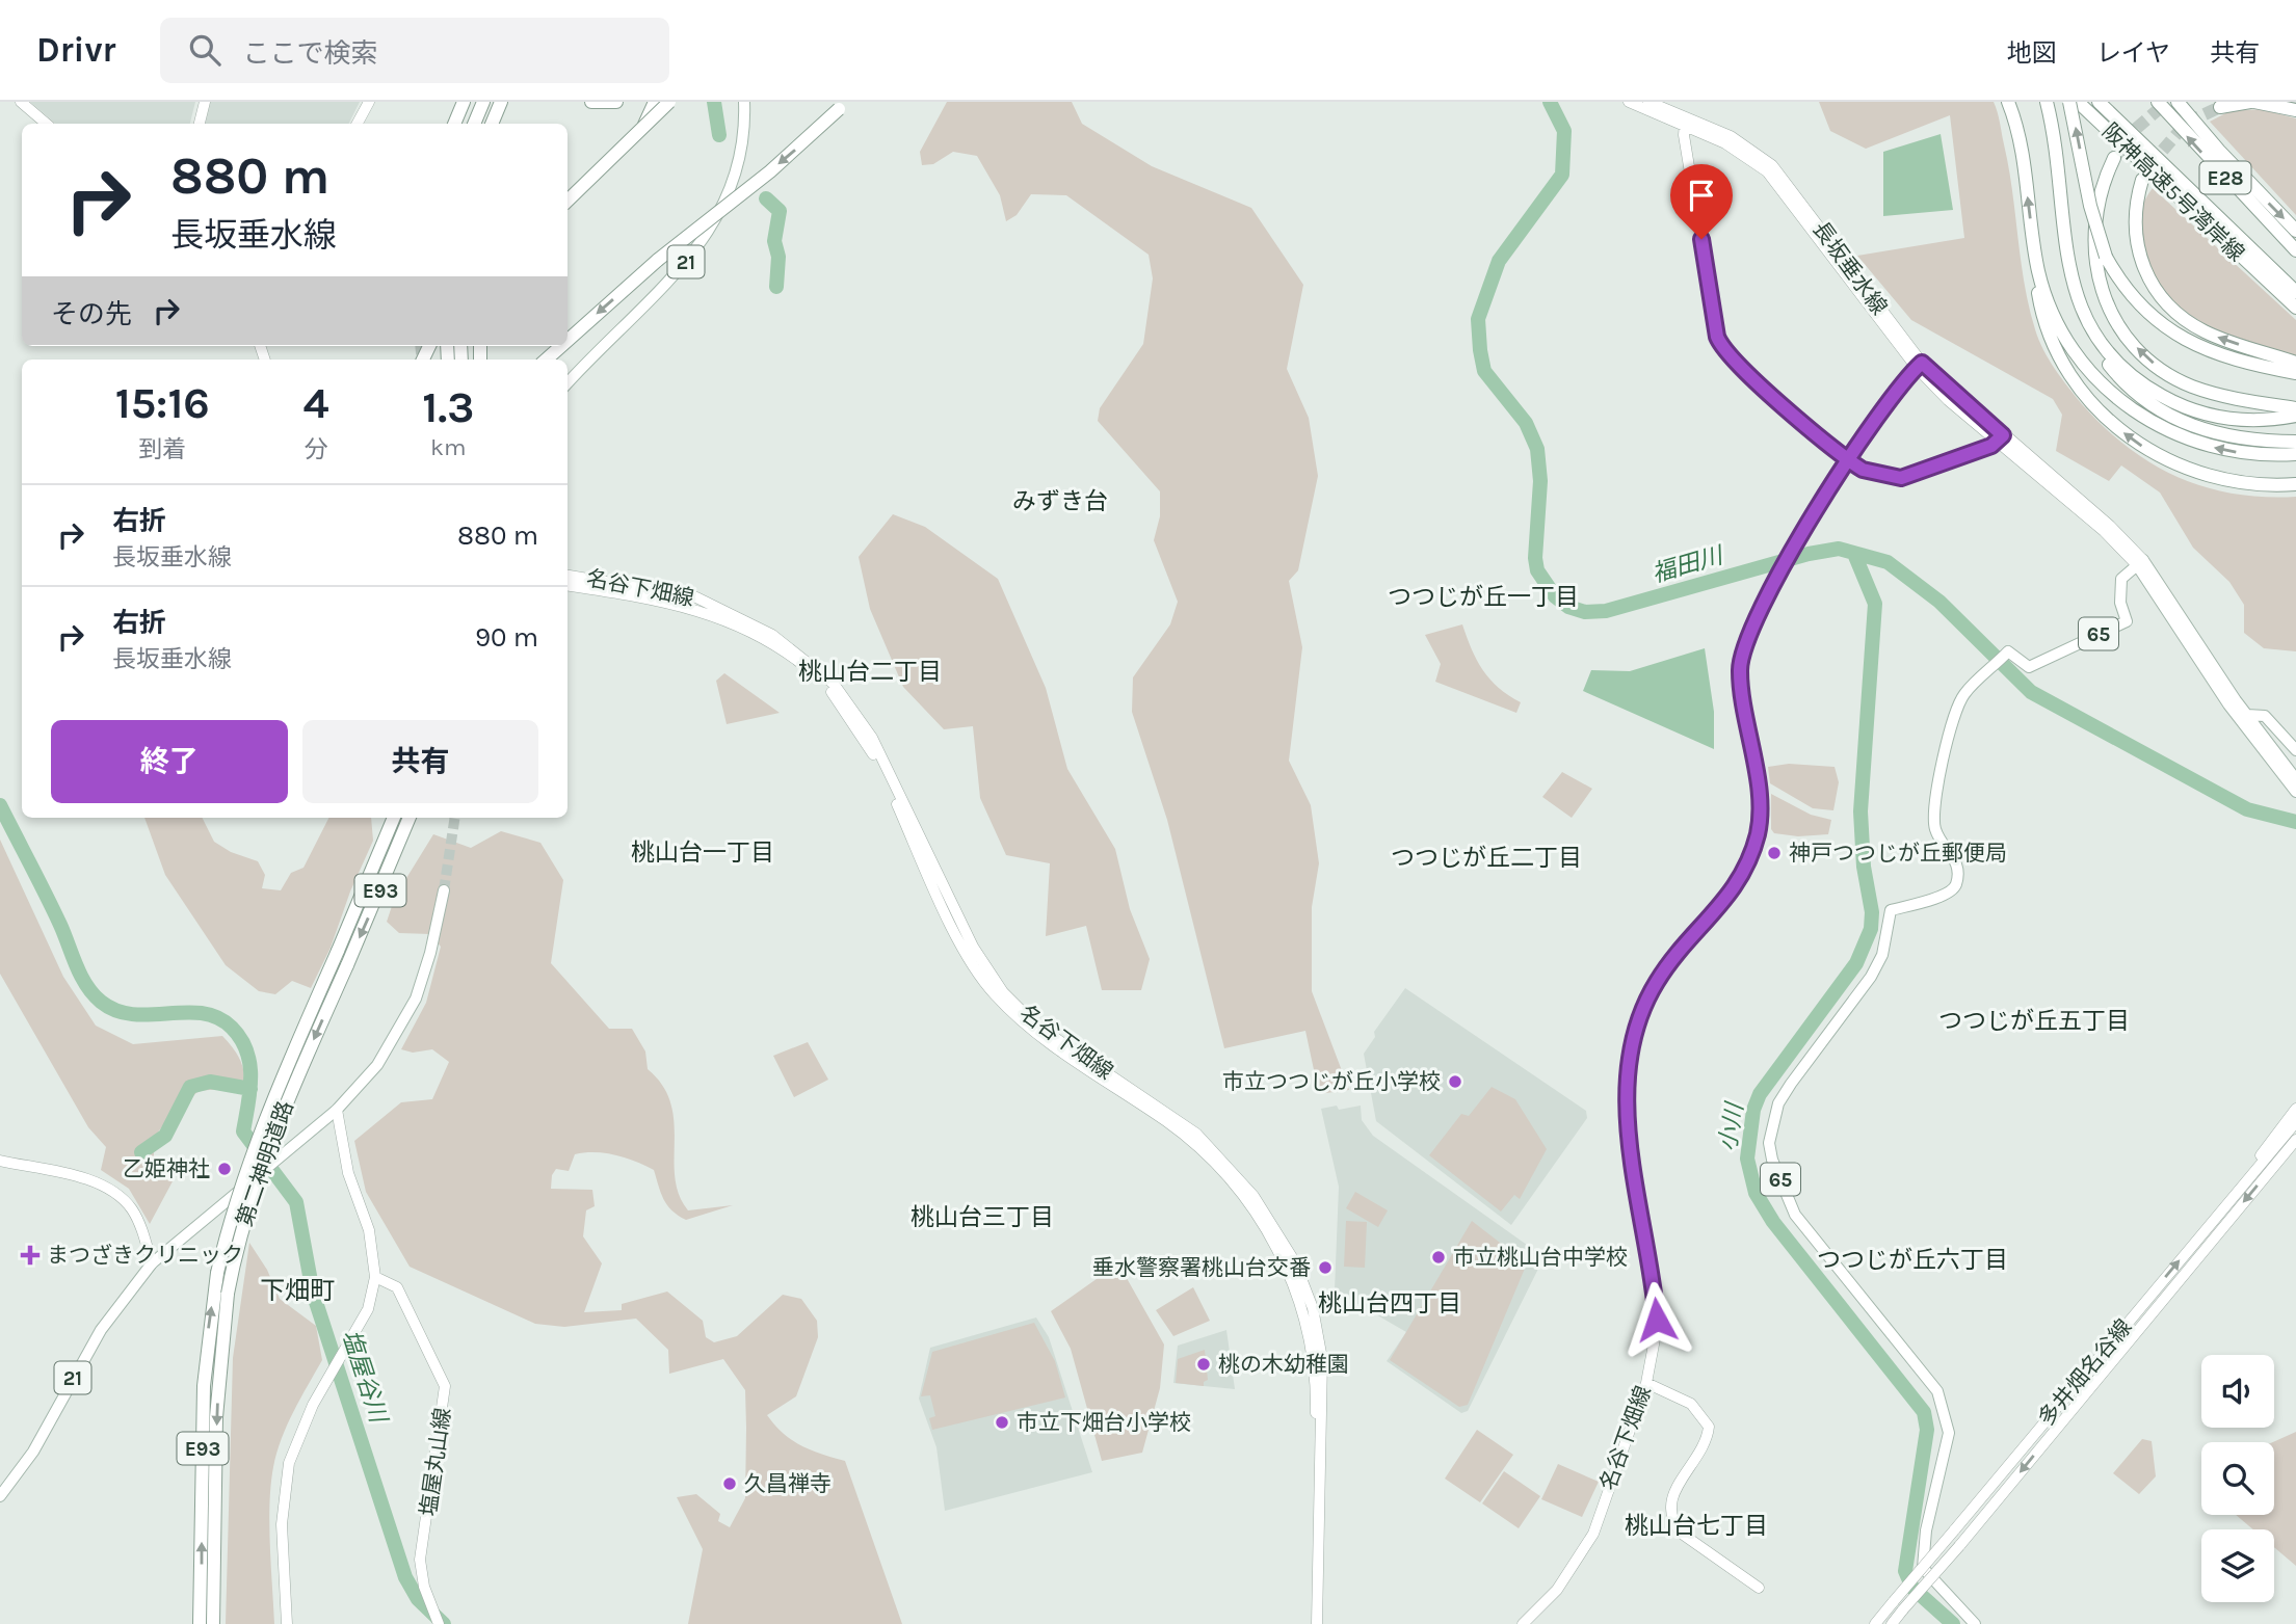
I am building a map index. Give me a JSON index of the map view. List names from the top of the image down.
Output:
{
  "streets": {
    "highway": [
      "E28",
      "阪神高速5号湾岸線",
      "E93",
      "第二神明道路"
    ],
    "main road": ["21", "65"],
    "street": [
      "長坂垂水線",
      "名谷下畑線",
      "多井畑名谷線",
      "塩屋丸山線"
    ]
  },
  "crossings": [
    ["長坂垂水線", "名谷下畑線"],
    ["長坂垂水線", "65"]
  ],
  "districts": [
    "みずき台",
    "つつじが丘一丁目",
    "桃山台二丁目",
    "桃山台一丁目",
    "つつじが丘二丁目",
    "つつじが丘五丁目",
    "桃山台三丁目",
    "つつじが丘六丁目",
    "下畑町",
    "桃山台四丁目",
    "桃山台七丁目"
  ],
  "water": ["福田川", "小川", "塩屋谷川"],
  "places": {
    "other": [
      "神戸つつじが丘郵便局",
      "市立つつじが丘小学校",
      "乙姫神社",
      "市立桃山台中学校",
      "垂水警察署桃山台交番",
      "桃の木幼稚園",
      "市立下畑台小学校",
      "久昌禅寺"
    ],
    "health": ["まつざきクリニック"]
  },
  "page": {
    "header": "Drivr",
    "search": "ここで検索",
    "nav": ["地図", "レイヤ", "共有"],
    "turn": ["880 m", "長坂垂水線"],
    "then": "その先",
    "eta": [
      "15:16",
      "到着",
      "4",
      "分",
      "1.3",
      "km"
    ],
    "list": [
      {
        "name": "右折",
        "note": "長坂垂水線",
        "value": "880 m"
      },
      {
        "name": "右折",
        "note": "長坂垂水線",
        "value": "90 m"
      }
    ],
    "buttons": ["終了", "共有"]
  }
}
